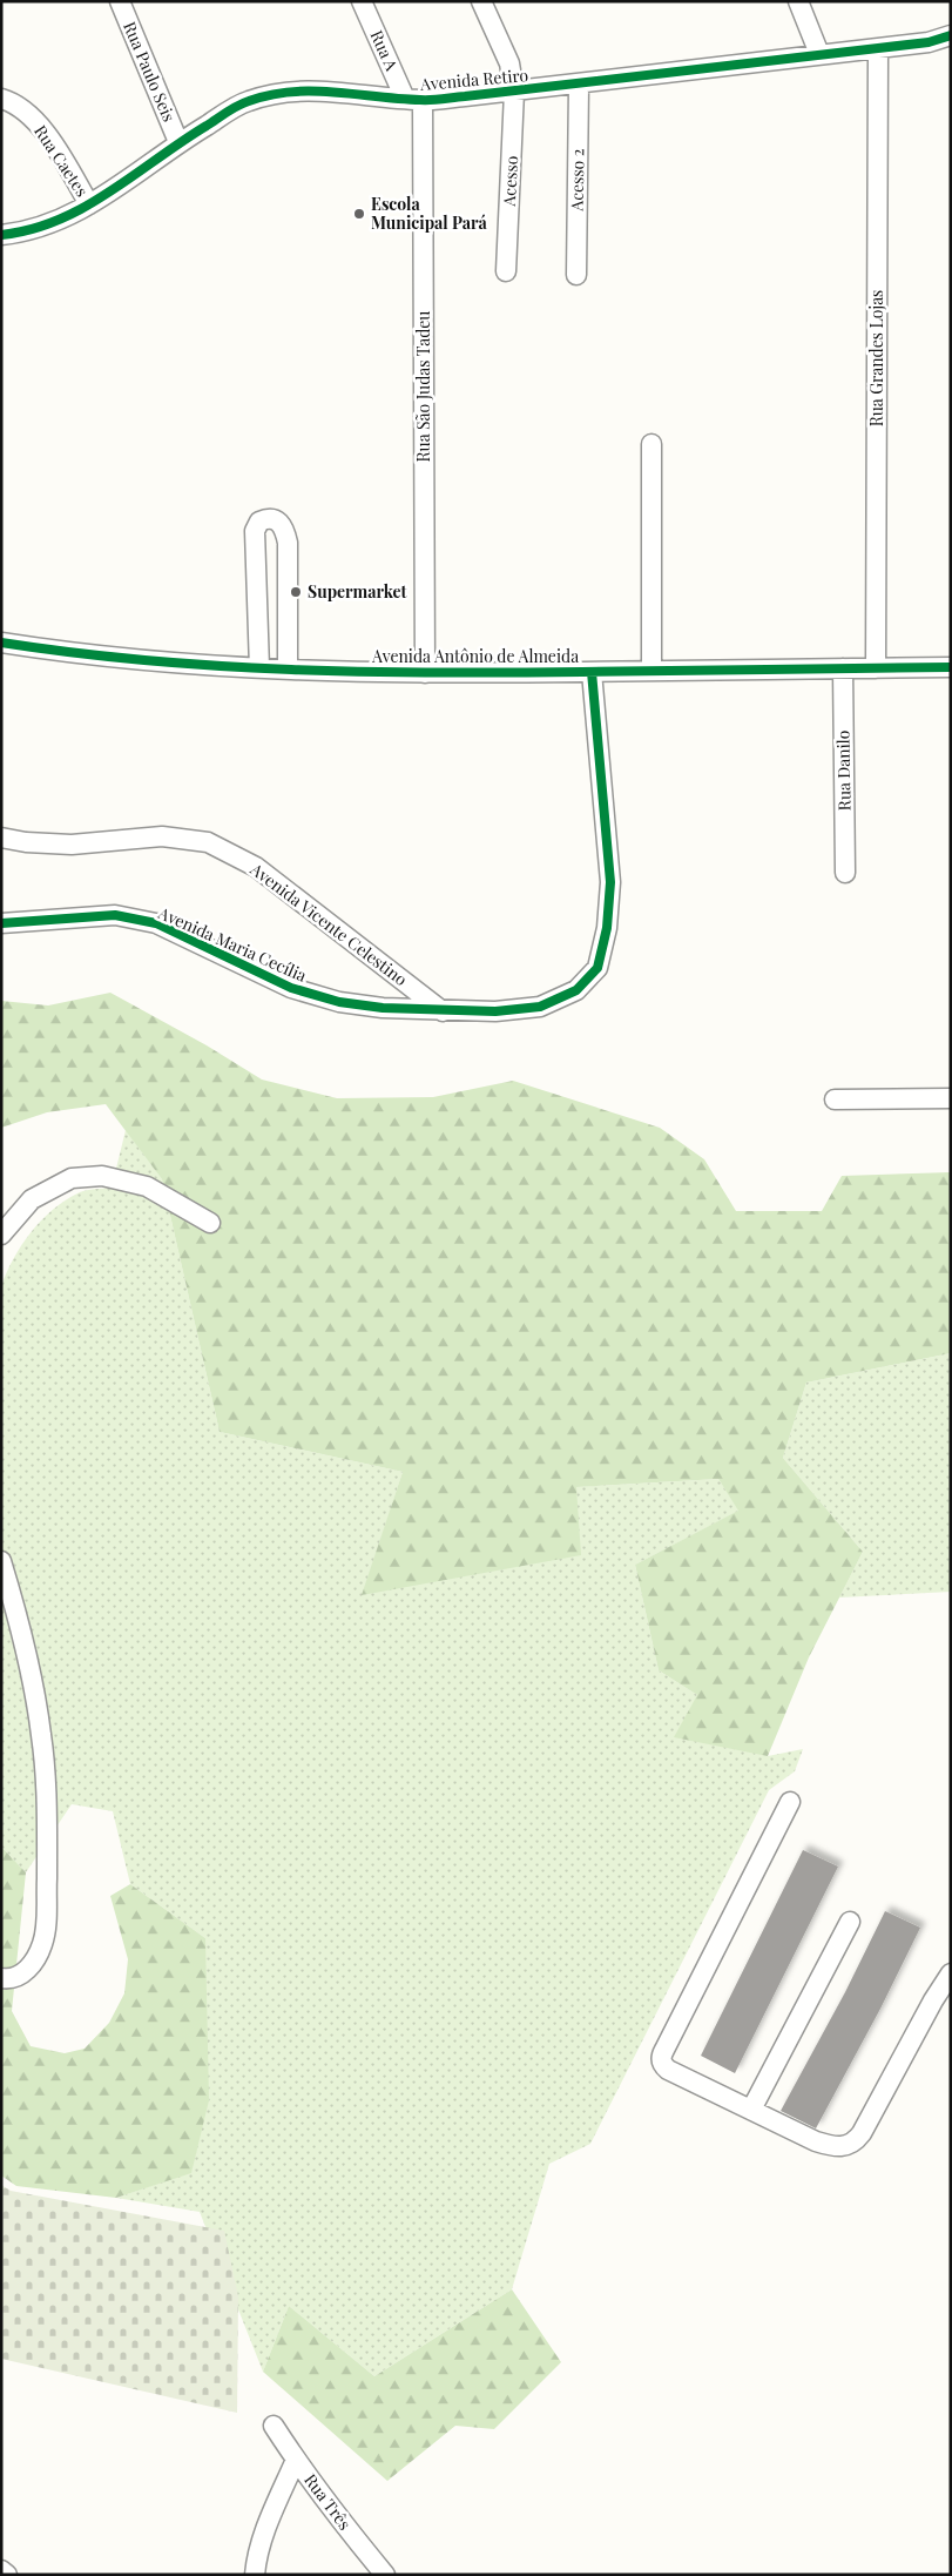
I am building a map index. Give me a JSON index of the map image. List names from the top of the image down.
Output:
{
  "streets": {
    "street": [
      "Rua A",
      "Rua Paulo Seis",
      "Avenida Retiro",
      "Rua Caetes",
      "Acesso 2",
      "Acesso",
      "Rua Grandes Lojas",
      "Rua São Judas Tadeu",
      "Avenida Antônio de Almeida",
      "Rua Danilo",
      "Avenida Vicente Celestino",
      "Avenida Maria Cecília",
      "Rua Três"
    ]
  },
  "crossings": [
    ["Rua A", "Avenida Retiro"],
    ["Rua A", "Rua São Judas Tadeu"],
    ["Rua Paulo Seis", "Avenida Retiro"],
    ["Avenida Retiro", "Rua Caetes"],
    ["Avenida Retiro", "Acesso 2"],
    ["Avenida Retiro", "Acesso"],
    ["Avenida Retiro", "Rua Grandes Lojas"],
    ["Avenida Retiro", "Rua São Judas Tadeu"],
    ["Rua Grandes Lojas", "Avenida Antônio de Almeida"],
    ["Rua São Judas Tadeu", "Avenida Antônio de Almeida"],
    ["Avenida Antônio de Almeida", "Rua Danilo"],
    ["Avenida Antônio de Almeida", "Avenida Maria Cecília"],
    ["Avenida Vicente Celestino", "Avenida Maria Cecília"]
  ],
  "places": ["Escola Municipal Pará", "Supermarket"]
}
